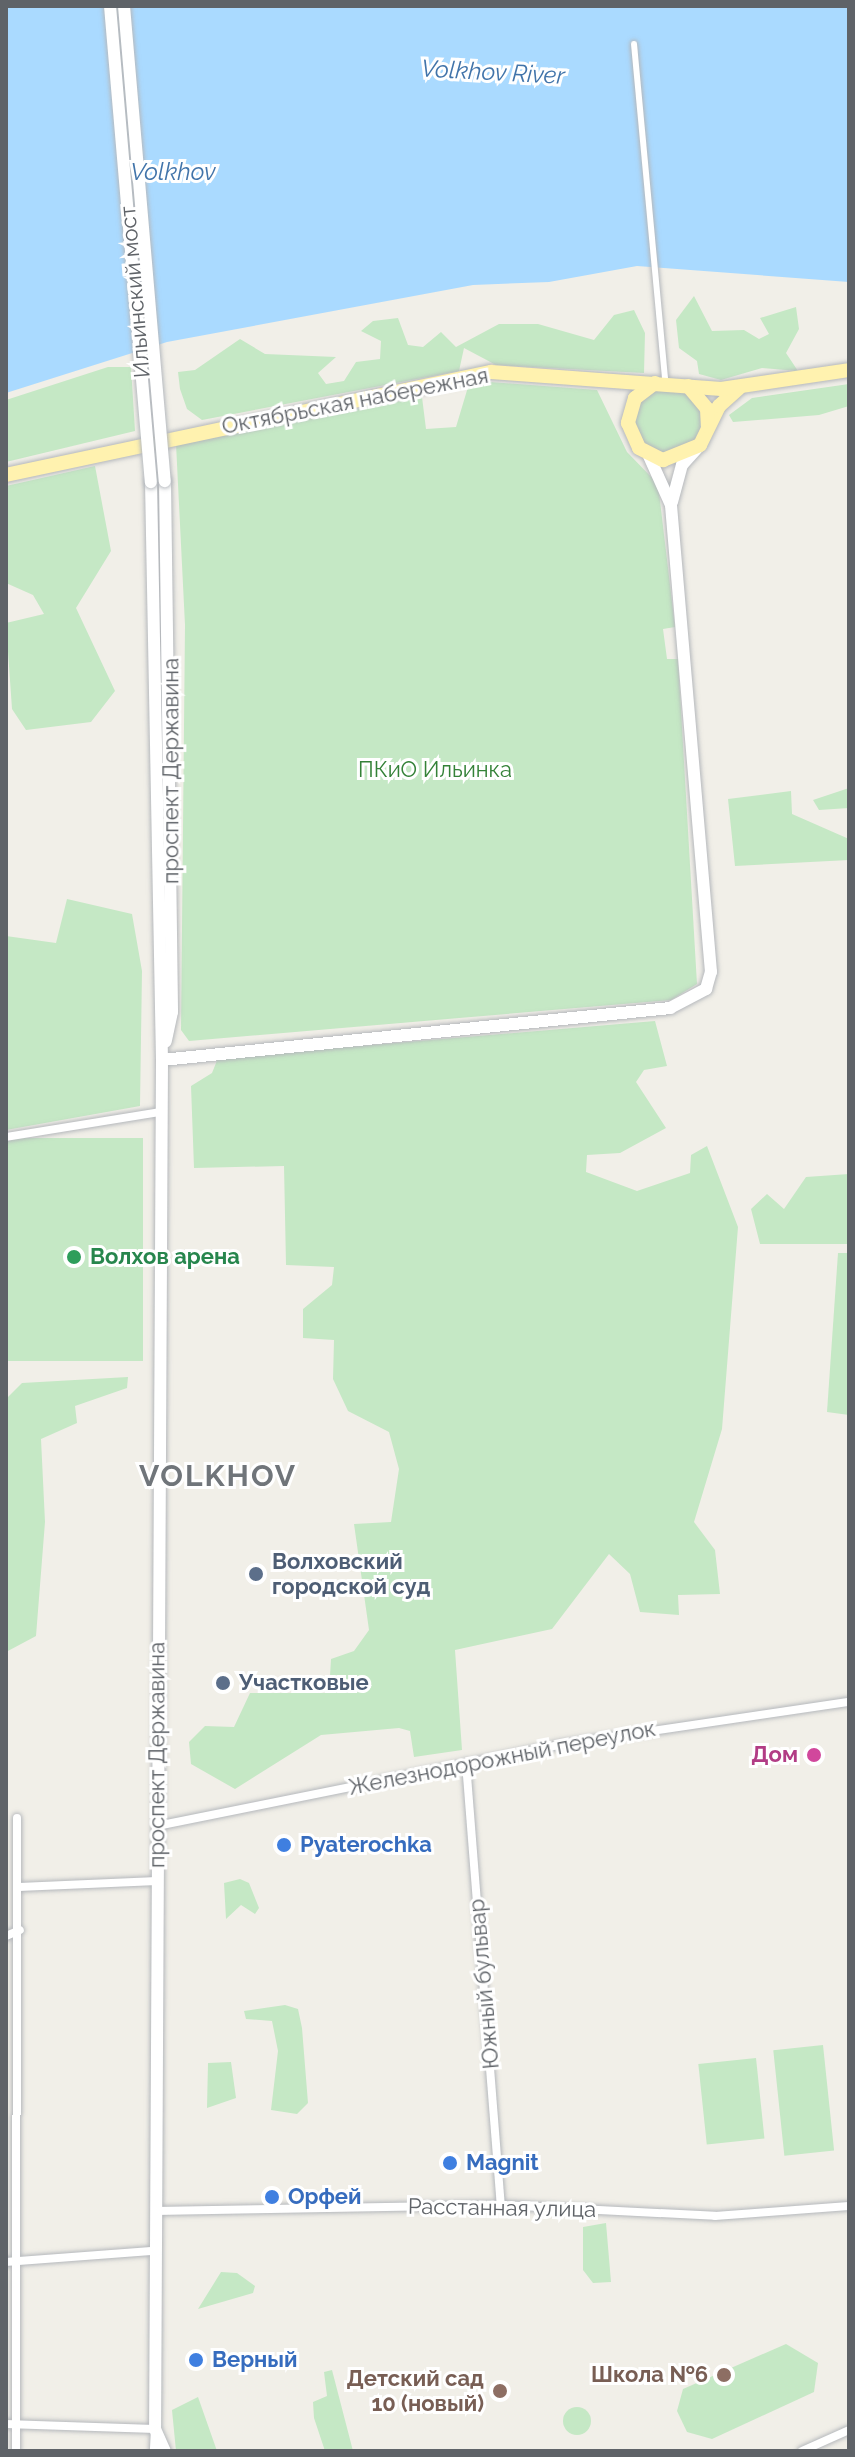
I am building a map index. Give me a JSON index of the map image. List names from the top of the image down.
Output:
{
  "streets": {
    "main road": ["Ильинский мост", "Октябрьская набережная", "проспект Державина"],
    "street": ["Железнодорожный переулок", "Южный бульвар", "Расстанная улица"]
  },
  "crossings": [
    ["Ильинский мост", "проспект Державина"],
    ["проспект Державина", "Железнодорожный переулок"],
    ["проспект Державина", "Расстанная улица"],
    ["Железнодорожный переулок", "Южный бульвар"],
    ["Южный бульвар", "Расстанная улица"]
  ],
  "districts": ["VOLKHOV"],
  "water": ["Volkhov River", "Volkhov"],
  "parks": ["ПКиО Ильинка"],
  "places": [
    "Волхов арена",
    "Волховский городской суд",
    "Участковые",
    "Дом",
    "Pyaterochka",
    "Magnit",
    "Орфей",
    "Верный",
    "Школа №6",
    "Детский сад 10 (новый)"
  ]
}
